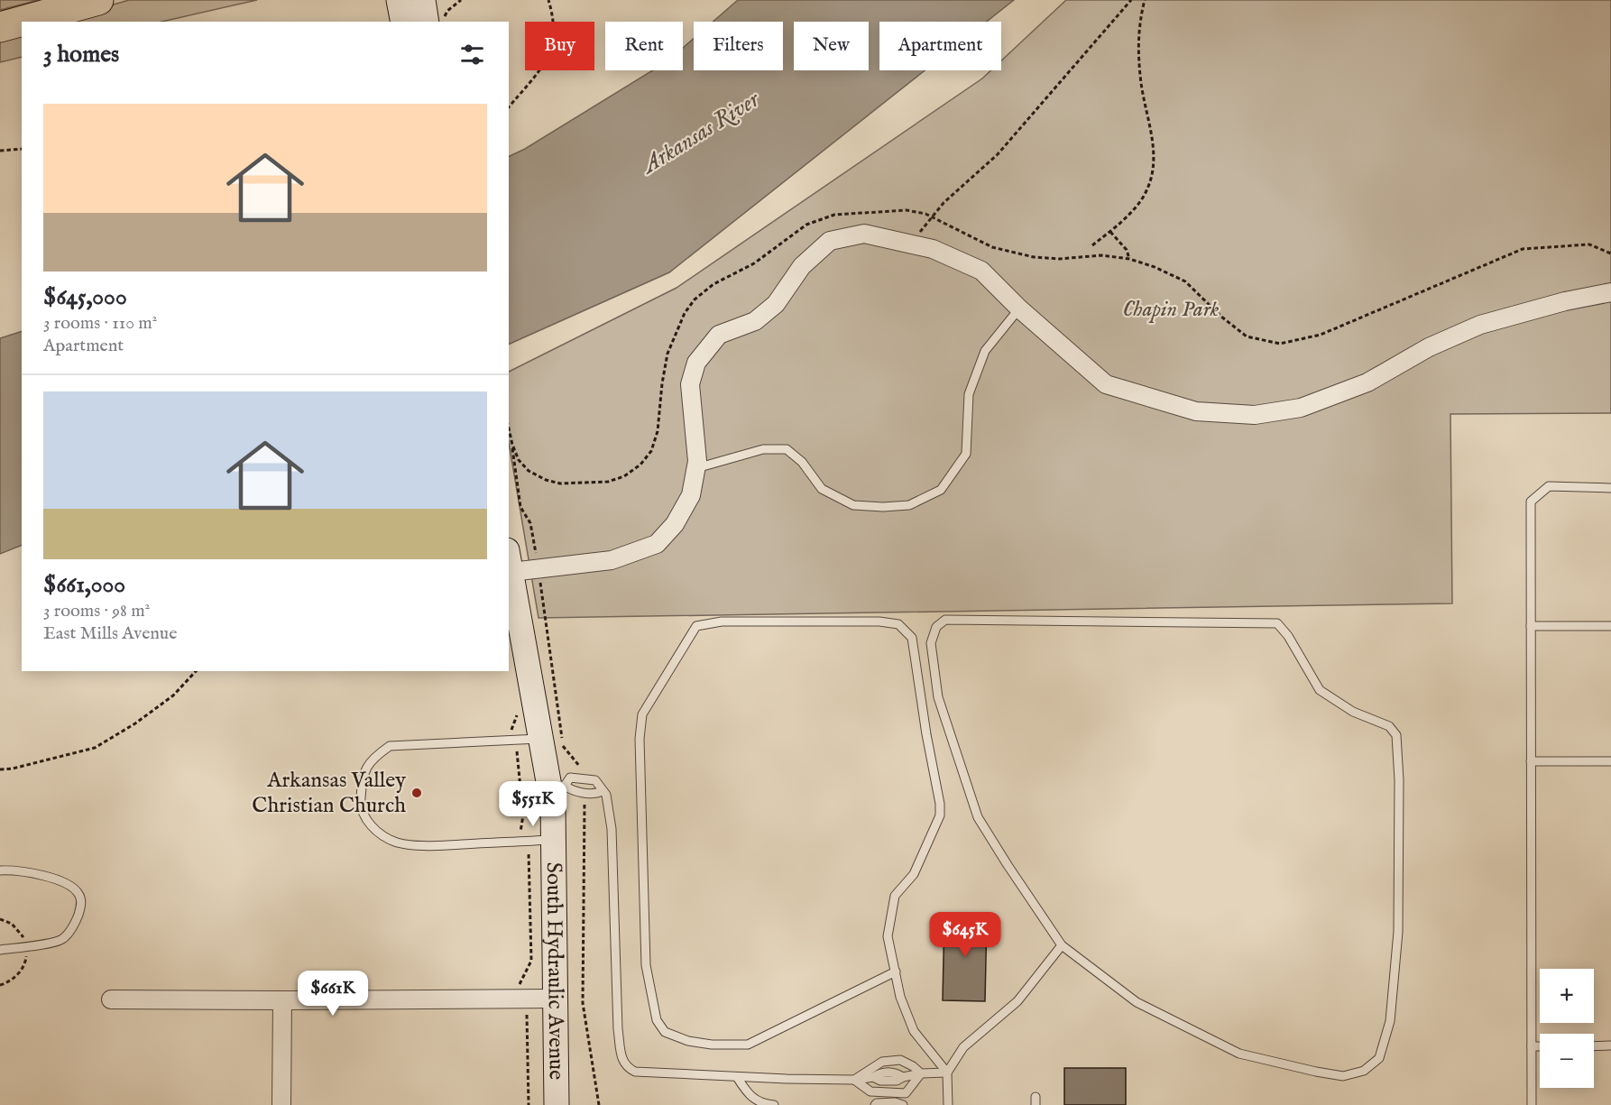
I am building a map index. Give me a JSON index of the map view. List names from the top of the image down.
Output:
{
  "streets": {
    "street": ["South Hydraulic Avenue"]
  },
  "water": ["Arkansas River"],
  "parks": ["Chapin Park"],
  "places": ["Arkansas Valley Christian Church"],
  "page": {
    "chip": [
      "Buy",
      "Rent",
      "Filters",
      "New",
      "Apartment"
    ],
    "heading": "3 homes",
    "list": [
      {
        "name": "$645,000",
        "note": "3 rooms · 110 m² · Apartment"
      },
      {
        "name": "$661,000",
        "note": "3 rooms · 98 m² · East Mills Avenue"
      }
    ],
    "price": ["$551K", "$645K", "$661K"],
    "map_buttons": ["+", "−"]
  }
}
